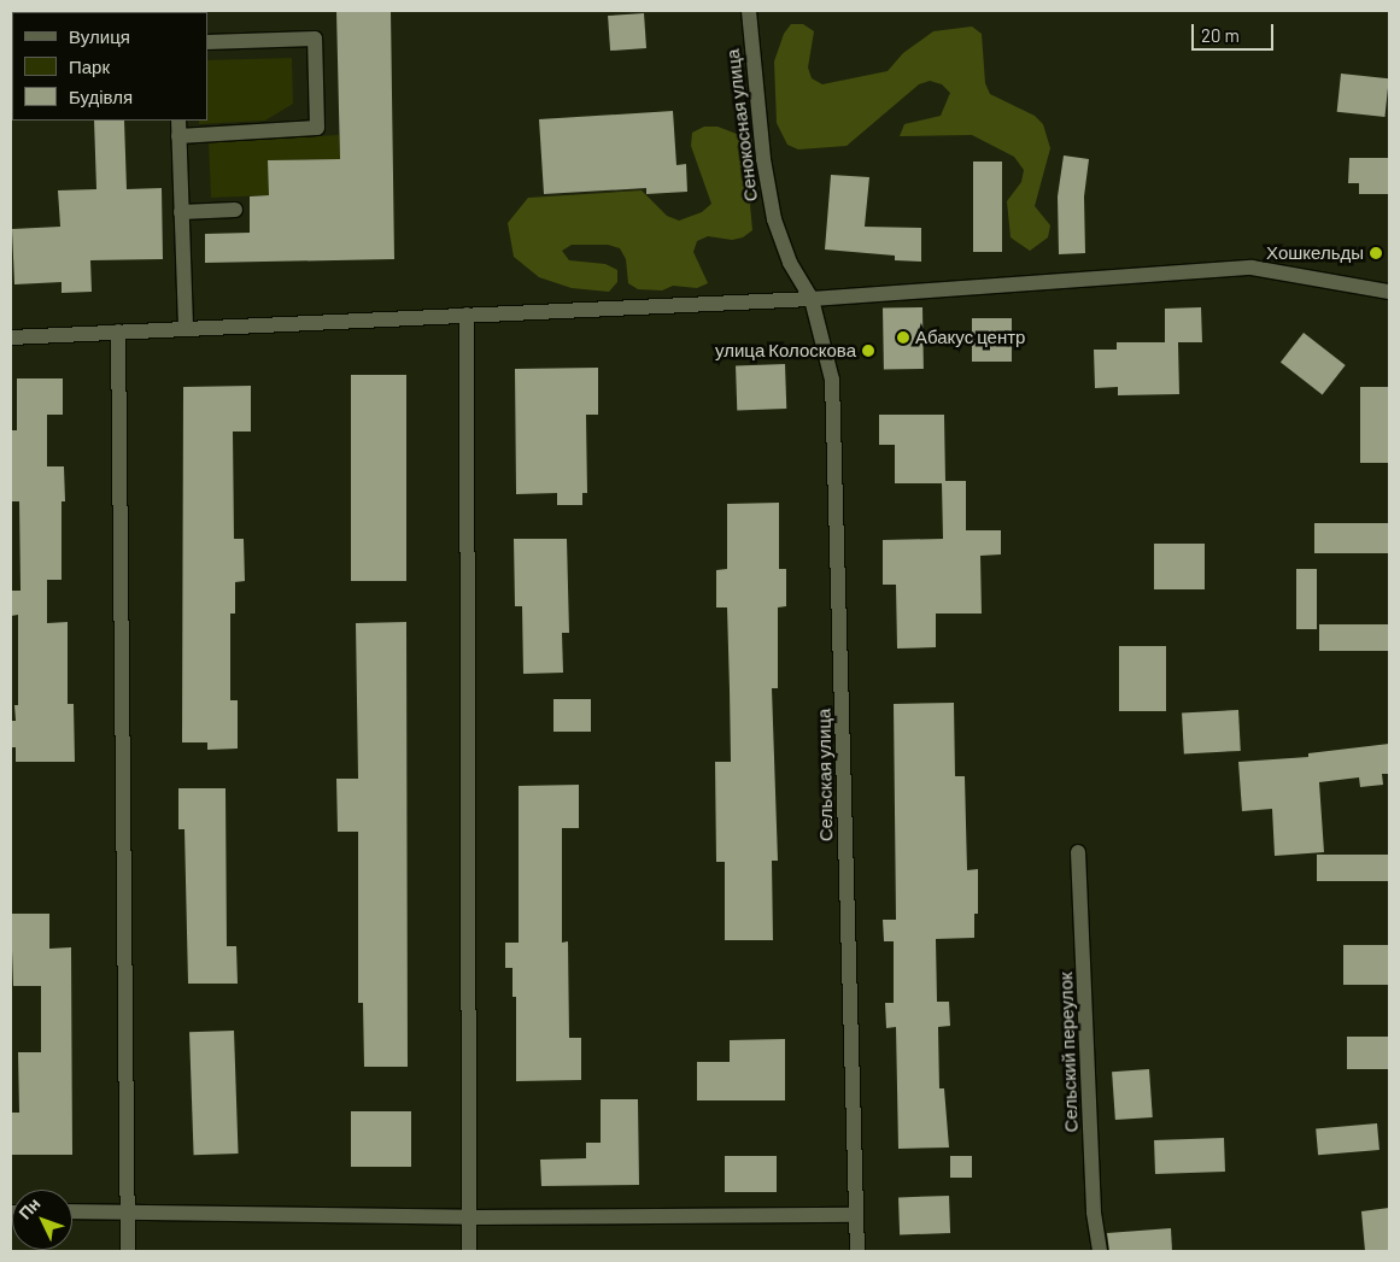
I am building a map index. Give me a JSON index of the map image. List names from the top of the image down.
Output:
{
  "streets": {
    "street": ["Сенокосная улица", "Сельская улица", "Сельский переулок"]
  },
  "crossings": [
    ["Сенокосная улица", "Сельская улица"]
  ],
  "places": ["Хошкельды", "Абакус центр", "улица Колоскова"],
  "legend": ["Вулиця", "Парк", "Будівля"],
  "scale_bar": "20 m",
  "north": "top left"
}
